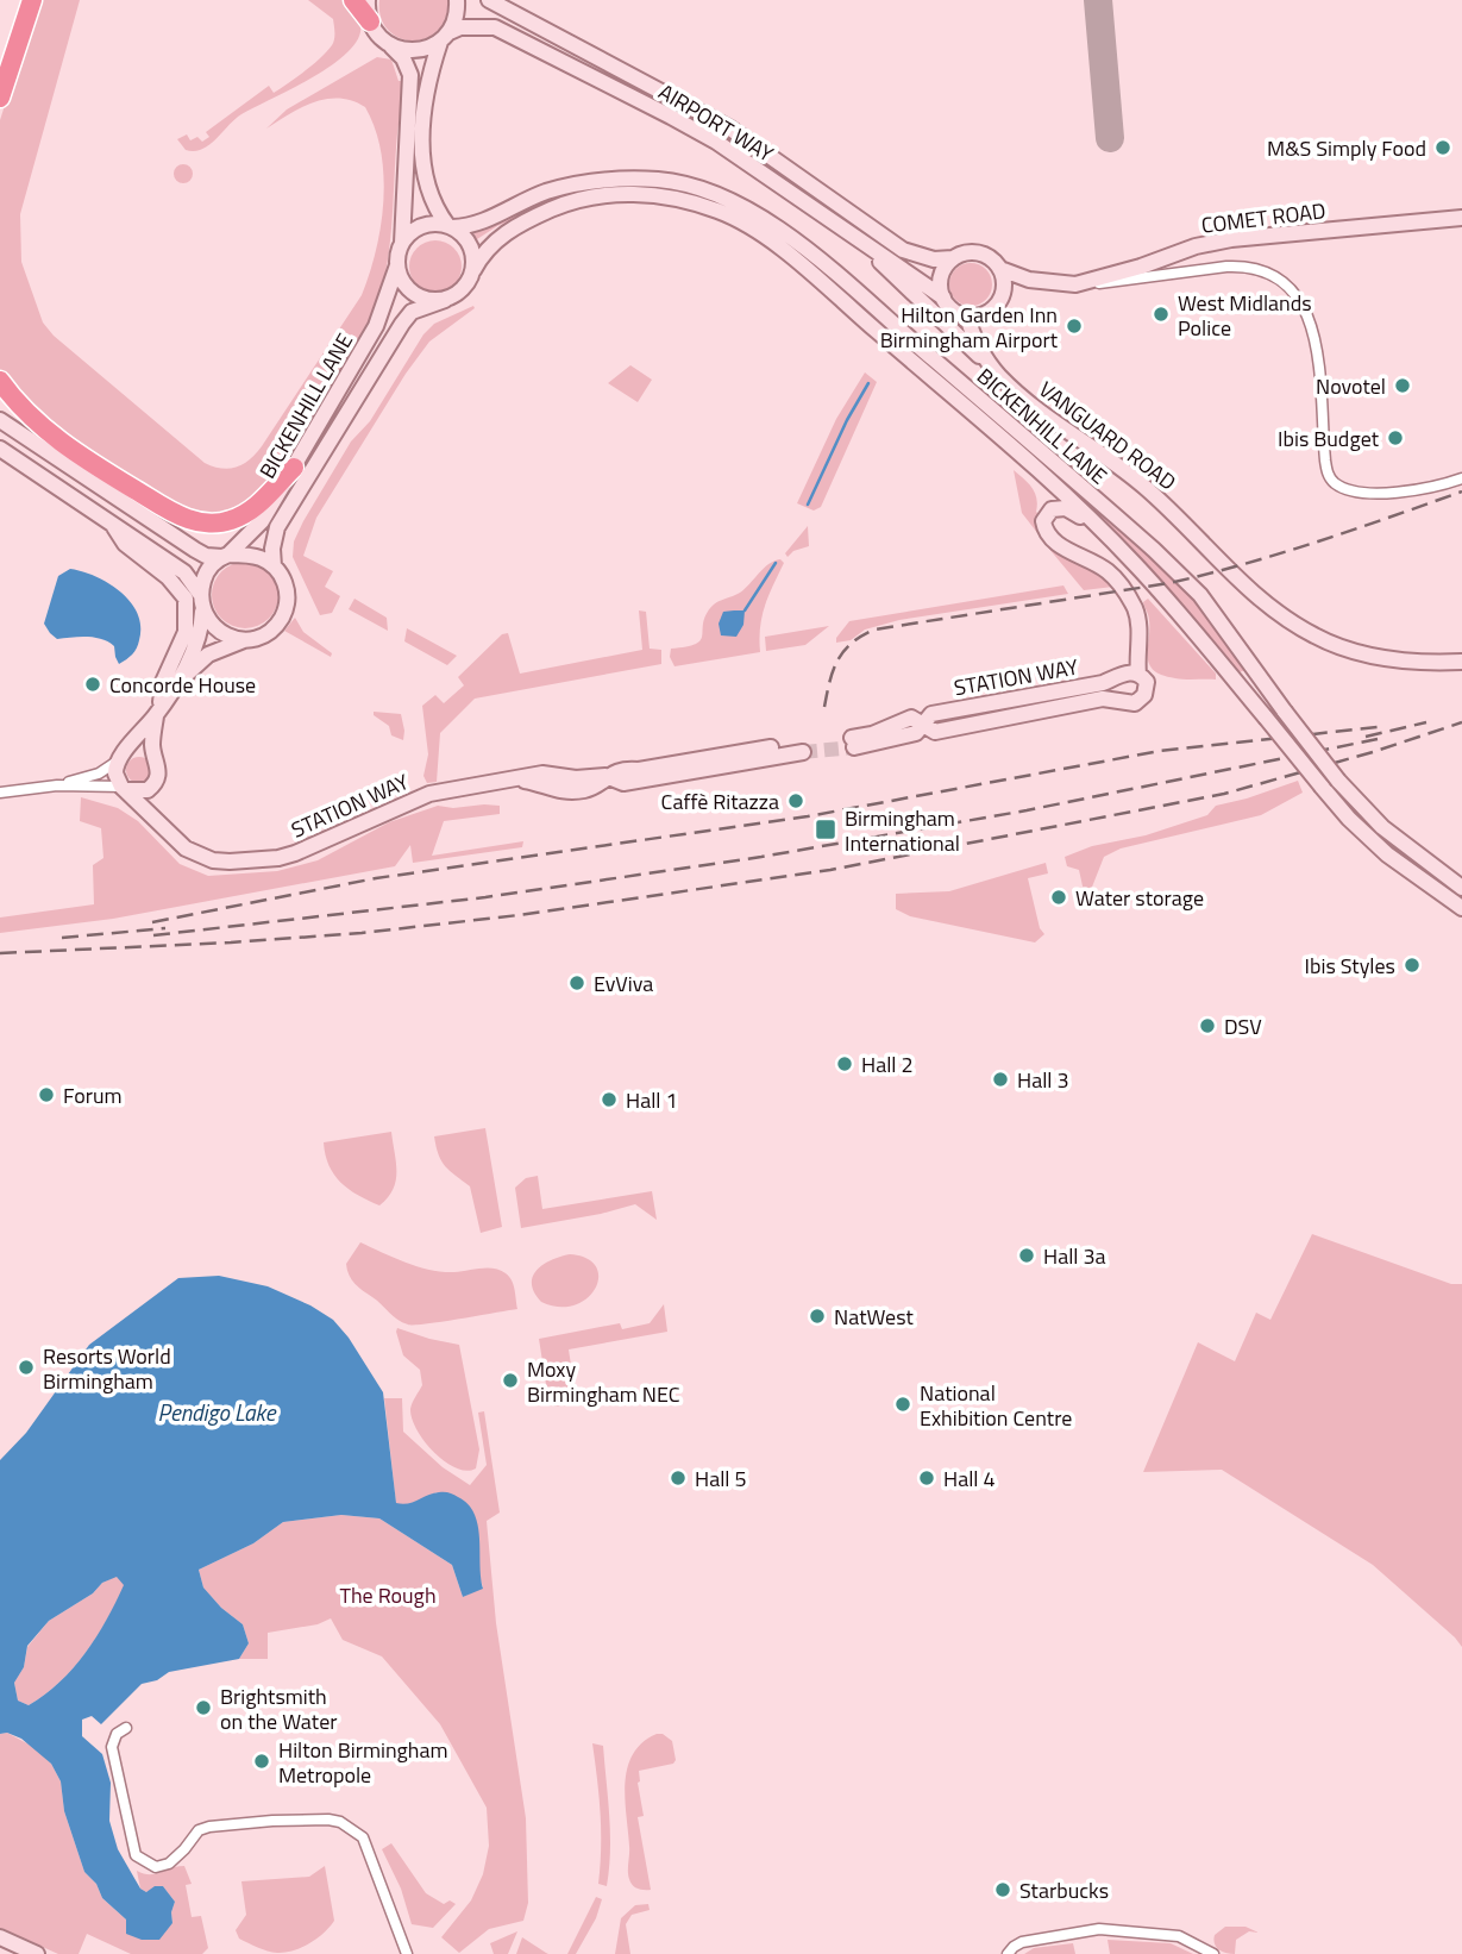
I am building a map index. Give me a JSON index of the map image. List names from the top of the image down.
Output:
{
  "streets": {
    "street": [
      "AIRPORT WAY",
      "COMET ROAD",
      "BICKENHILL LANE",
      "VANGUARD ROAD",
      "STATION WAY"
    ]
  },
  "crossings": [
    ["AIRPORT WAY", "VANGUARD ROAD"]
  ],
  "water": ["Pendigo Lake"],
  "parks": ["The Rough"],
  "places": {
    "other": [
      "M&S Simply Food",
      "West Midlands Police",
      "Hilton Garden Inn Birmingham Airport",
      "Novotel",
      "Ibis Budget",
      "Concorde House",
      "Caffè Ritazza",
      "Water storage",
      "Ibis Styles",
      "EvViva",
      "DSV",
      "Hall 2",
      "Hall 3",
      "Forum",
      "Hall 1",
      "Hall 3a",
      "NatWest",
      "Resorts World Birmingham",
      "Moxy Birmingham NEC",
      "National Exhibition Centre",
      "Hall 5",
      "Hall 4",
      "Brightsmith on the Water",
      "Hilton Birmingham Metropole",
      "Starbucks"
    ],
    "transit": ["Birmingham International"]
  }
}
